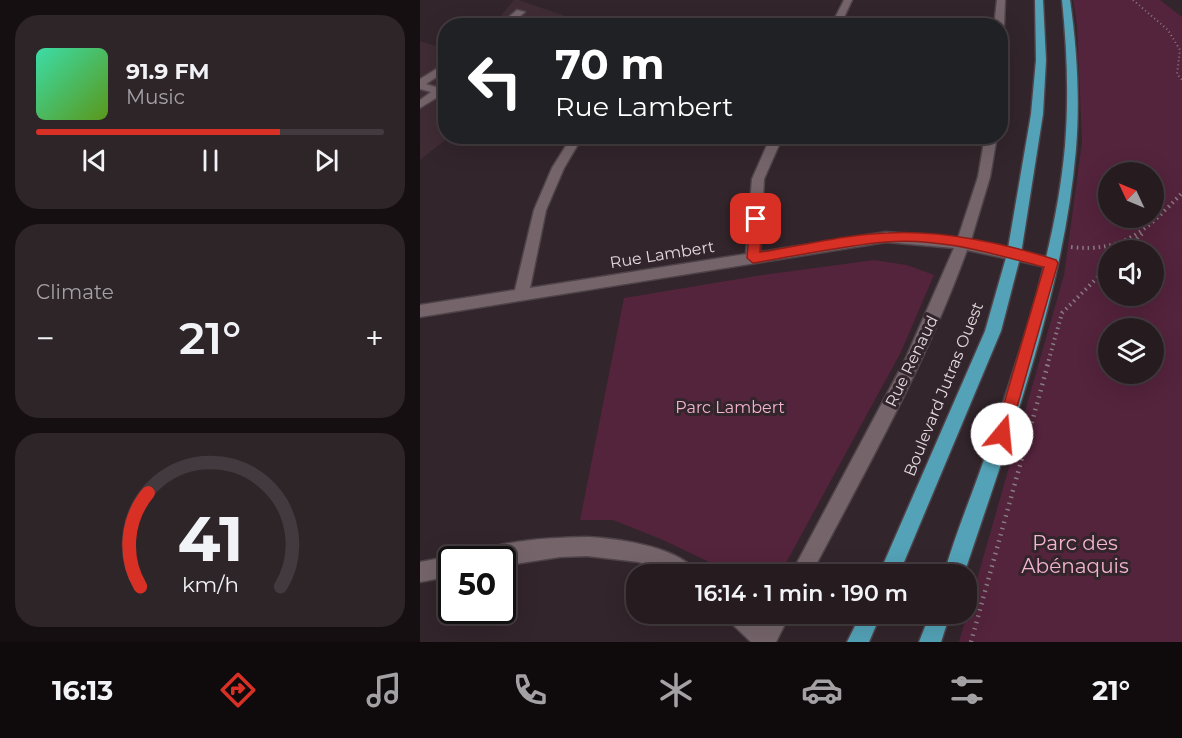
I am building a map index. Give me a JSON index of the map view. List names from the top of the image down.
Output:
{
  "streets": {
    "main road": ["Boulevard Jutras Ouest"],
    "street": ["Rue Lambert", "Rue Renaud"]
  },
  "crossings": [
    ["Rue Lambert", "Rue Renaud"],
    ["Rue Lambert", "Boulevard Jutras Ouest"]
  ],
  "parks": ["Parc Lambert", "Parc des Abénaquis"],
  "north": "top left",
  "page": {
    "turn": ["70 m", "Rue Lambert"],
    "song": ["91.9 FM", "Music"],
    "tile": "Climate",
    "heat": ["−", "21°", "+"],
    "limit": "50",
    "trip": "16:14 · 1 min · 190 m",
    "tabs": ["16:13", "21°"],
    "gauge": ["41", "km/h"]
  }
}
